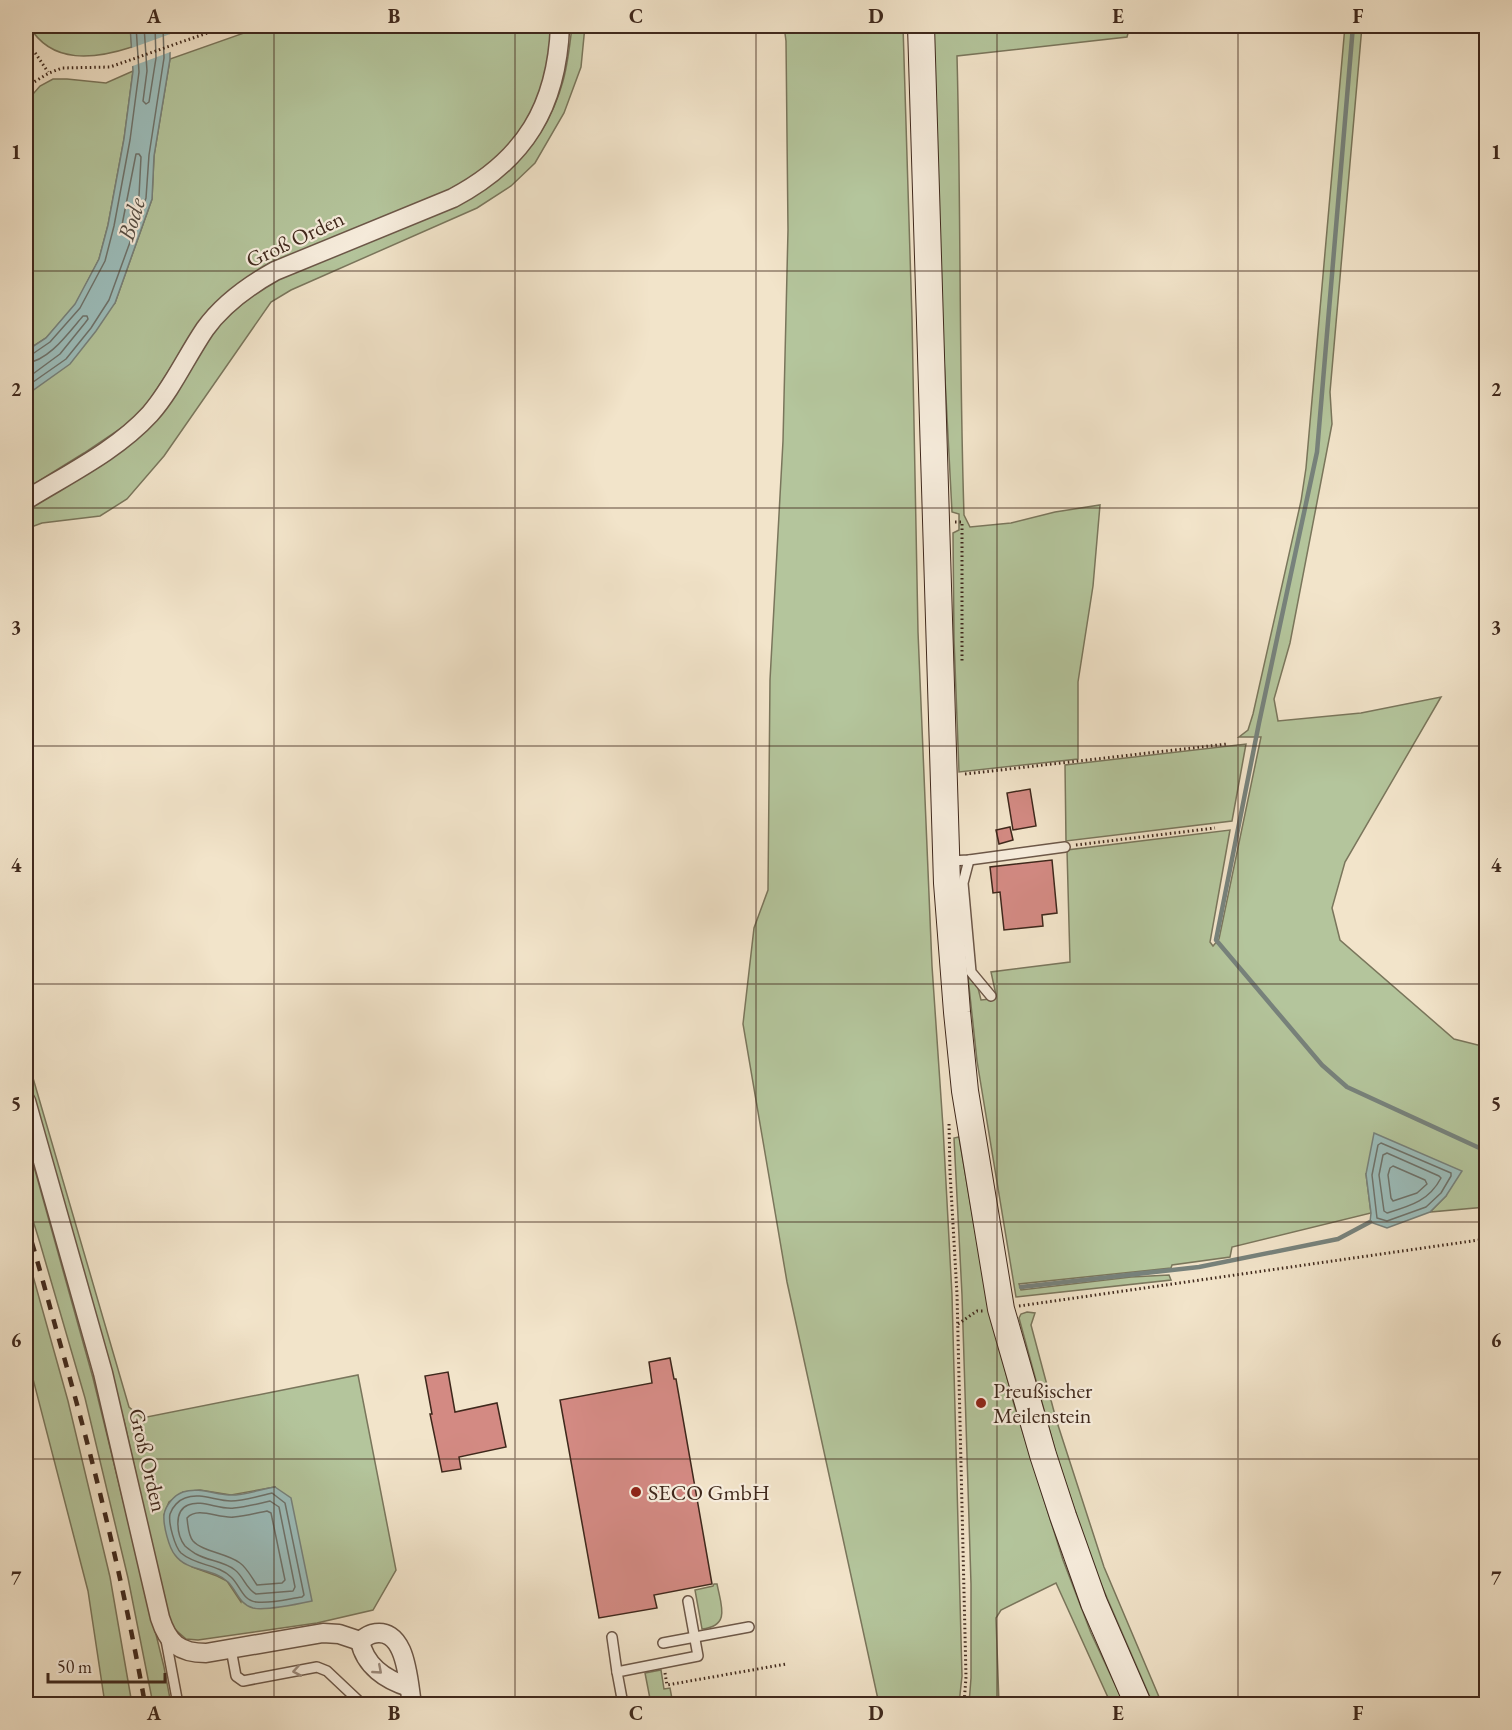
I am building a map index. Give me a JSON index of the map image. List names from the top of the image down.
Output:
{
  "streets": {
    "street": ["Groß Orden"]
  },
  "water": ["Bode"],
  "places": ["Preußischer Meilenstein", "SECO GmbH"],
  "scale_bar": "50 m",
  "grid": {
    "columns": [
      "A",
      "B",
      "C",
      "D",
      "E",
      "F"
    ],
    "rows": [
      "1",
      "2",
      "3",
      "4",
      "5",
      "6",
      "7"
    ]
  }
}
